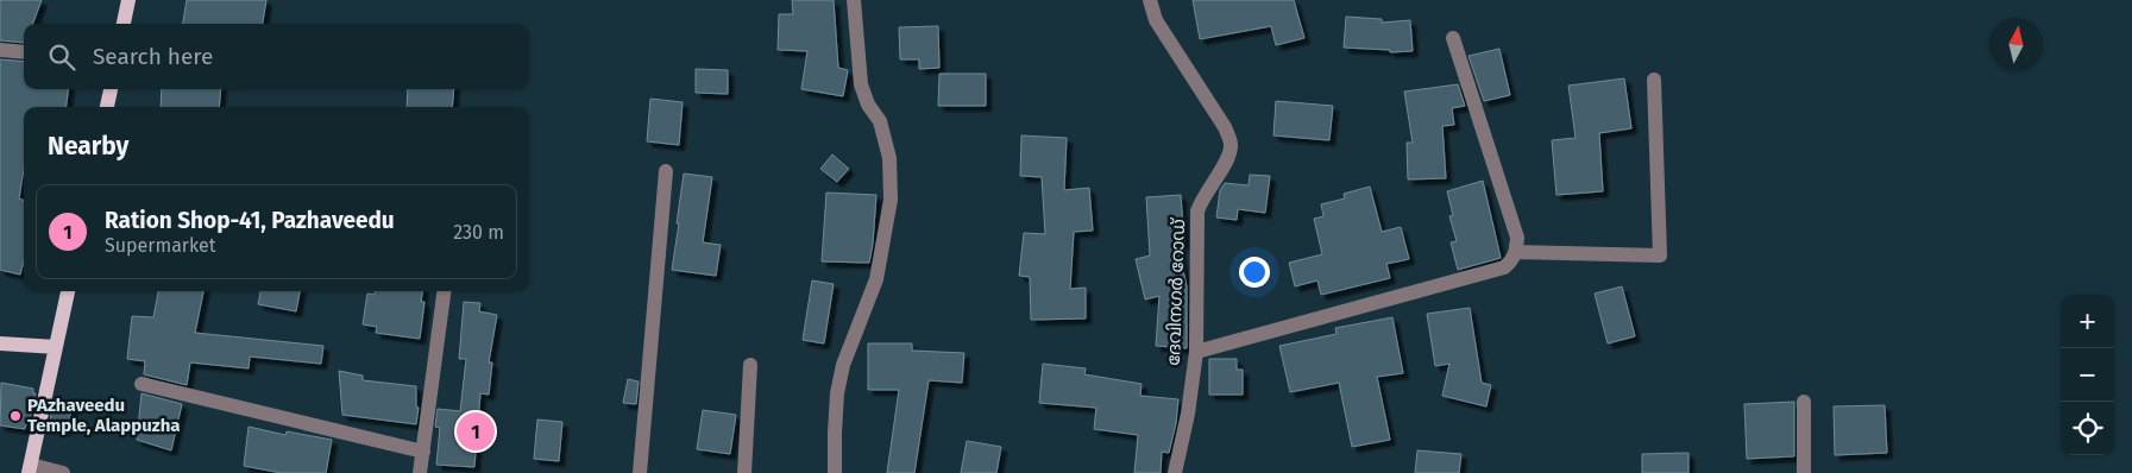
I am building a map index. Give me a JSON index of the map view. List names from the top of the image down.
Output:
{
  "streets": {
    "street": ["ദേവിനഗർ റോഡ്"]
  },
  "places": ["PAzhaveedu Temple, Alappuzha"],
  "north": "top",
  "page": {
    "search": "Search here",
    "heading": "Nearby",
    "list": [
      {
        "mark": "1",
        "name": "Ration Shop-41, Pazhaveedu",
        "note": "Supermarket",
        "value": "230 m"
      }
    ],
    "map_buttons": ["+", "−"],
    "pins": "1"
  }
}
